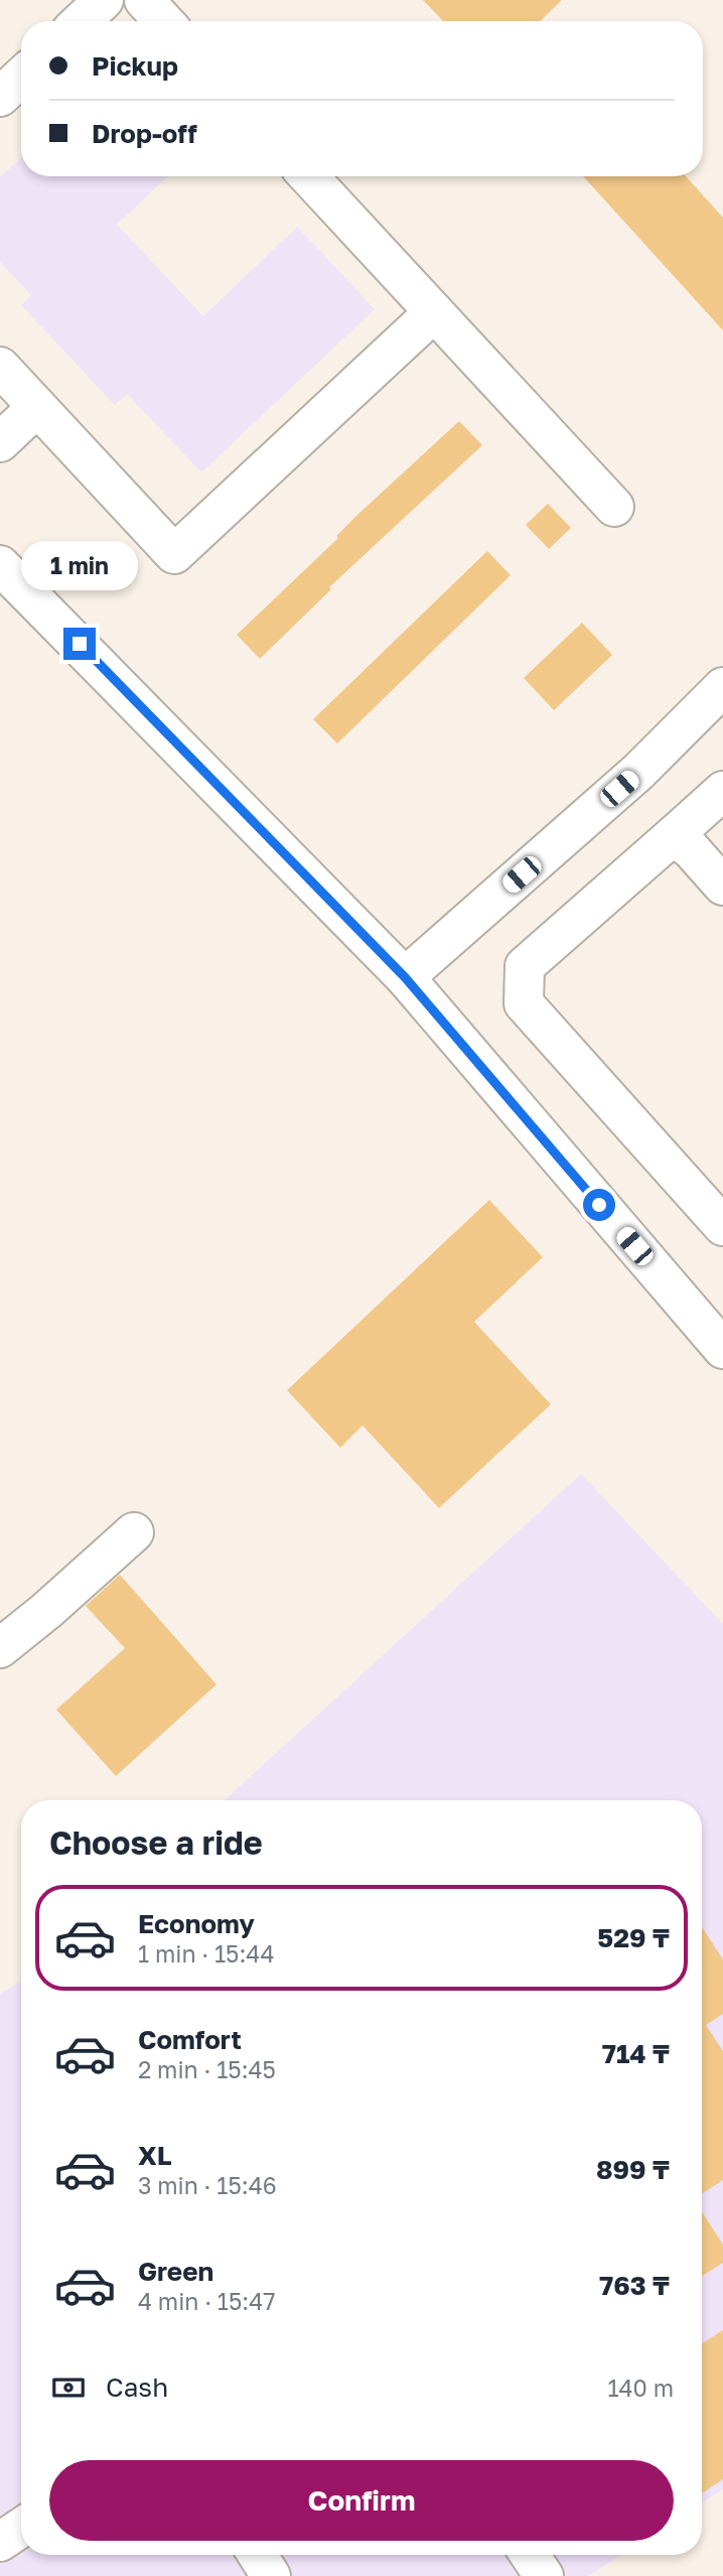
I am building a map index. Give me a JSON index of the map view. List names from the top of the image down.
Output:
{
  "page": {
    "banner": ["Pickup", "Drop-off"],
    "bubble": "1 min",
    "heading": "Choose a ride",
    "list": [
      {
        "name": "Economy",
        "note": "1 min · 15:44",
        "value": "529 ₸"
      },
      {
        "name": "Comfort",
        "note": "2 min · 15:45",
        "value": "714 ₸"
      },
      {
        "name": "XL",
        "note": "3 min · 15:46",
        "value": "899 ₸"
      },
      {
        "name": "Green",
        "note": "4 min · 15:47",
        "value": "763 ₸"
      }
    ],
    "pay": ["Cash", "140 m"],
    "buttons": "Confirm"
  }
}
